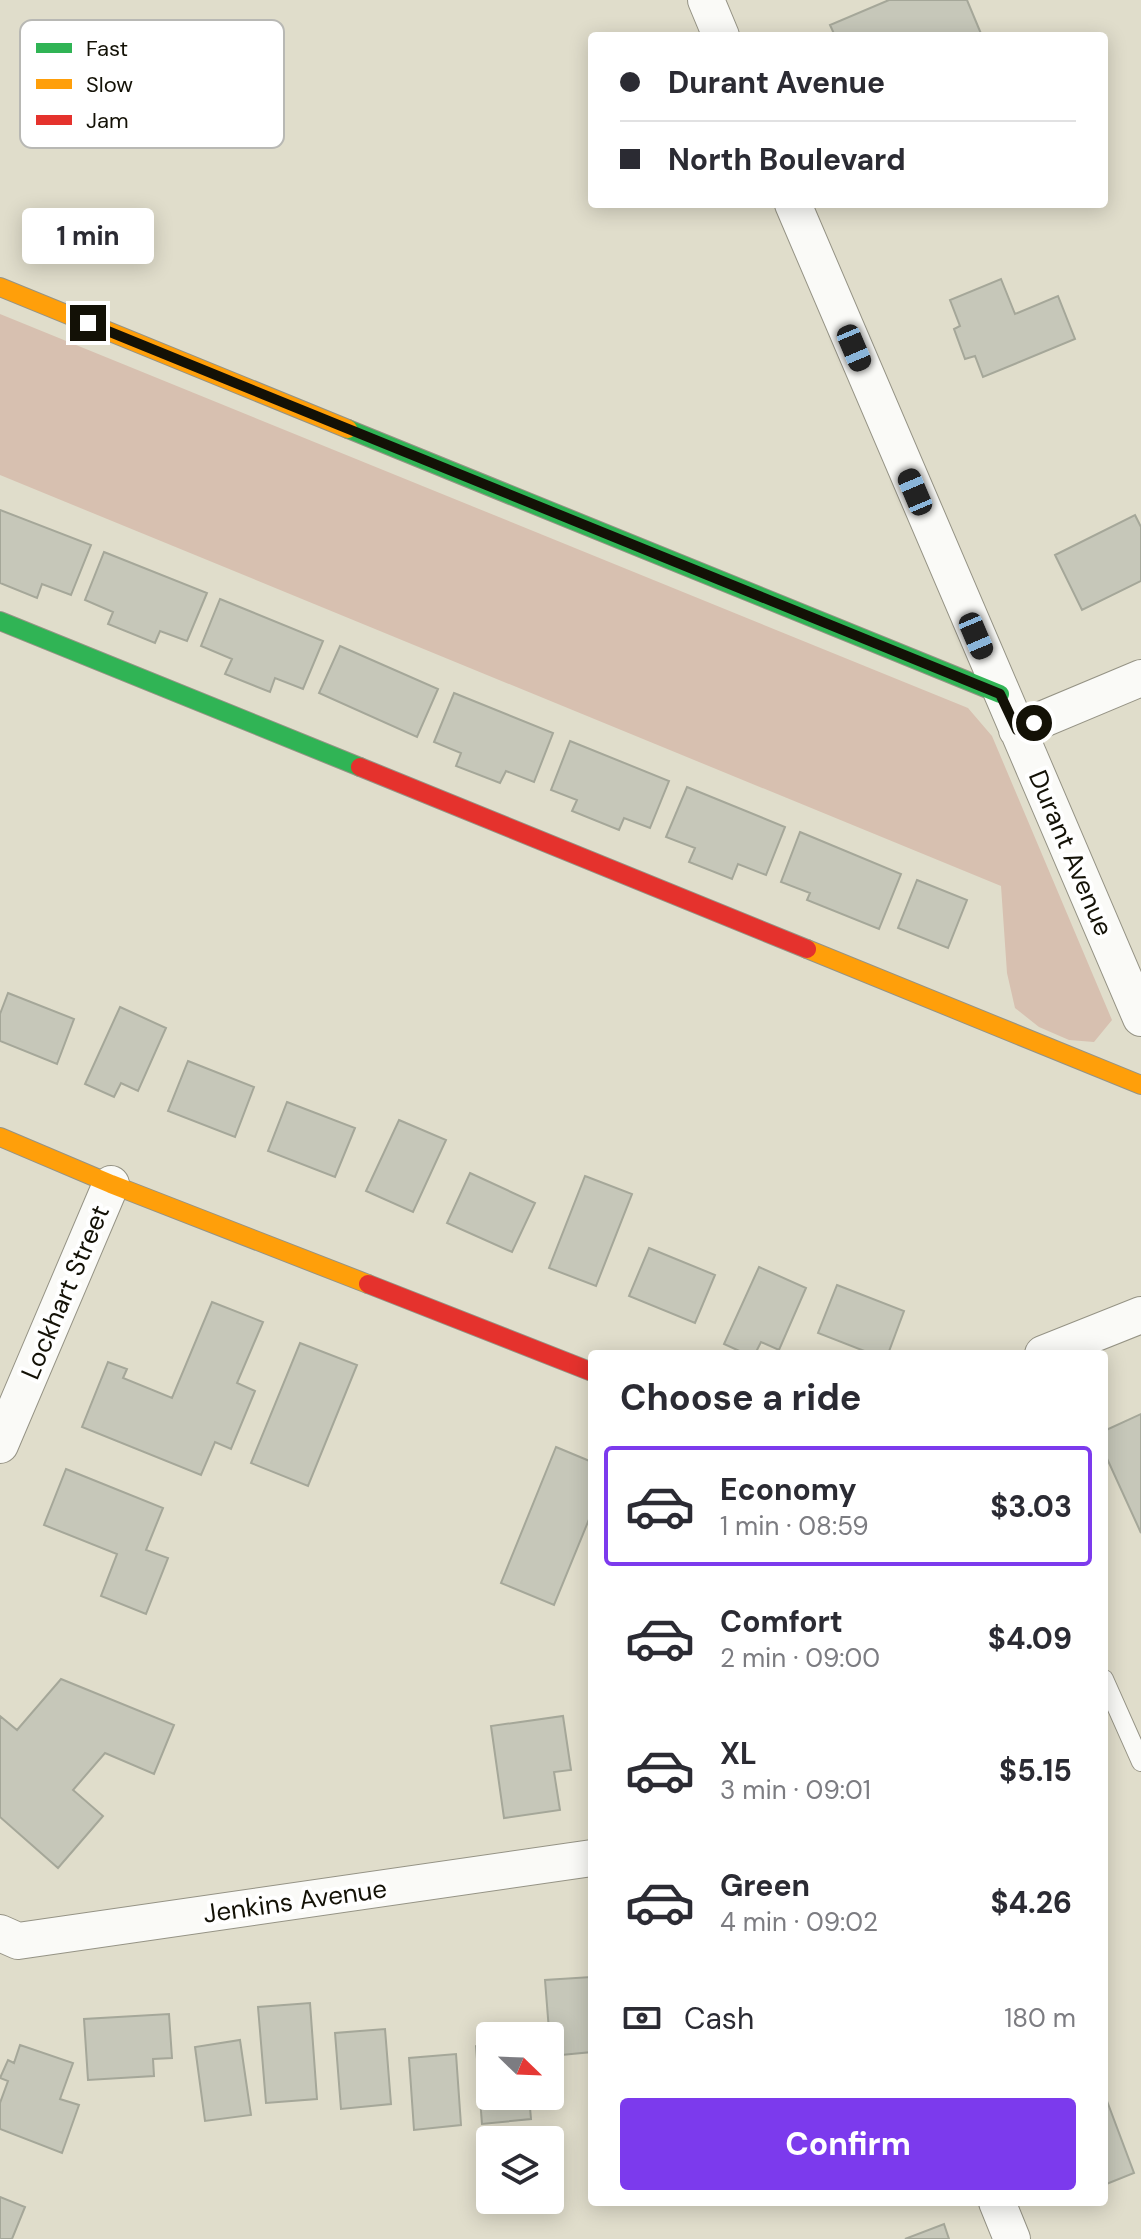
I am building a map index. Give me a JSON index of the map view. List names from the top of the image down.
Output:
{
  "streets": {
    "street": ["Durant Avenue", "Lockhart Street", "Jenkins Avenue"]
  },
  "legend": ["Fast", "Slow", "Jam"],
  "north": "bottom right",
  "page": {
    "banner": ["Durant Avenue", "North Boulevard"],
    "bubble": "1 min",
    "heading": "Choose a ride",
    "list": [
      {
        "name": "Economy",
        "note": "1 min · 08:59",
        "value": "$3.03"
      },
      {
        "name": "Comfort",
        "note": "2 min · 09:00",
        "value": "$4.09"
      },
      {
        "name": "XL",
        "note": "3 min · 09:01",
        "value": "$5.15"
      },
      {
        "name": "Green",
        "note": "4 min · 09:02",
        "value": "$4.26"
      }
    ],
    "pay": ["Cash", "180 m"],
    "buttons": "Confirm"
  }
}
